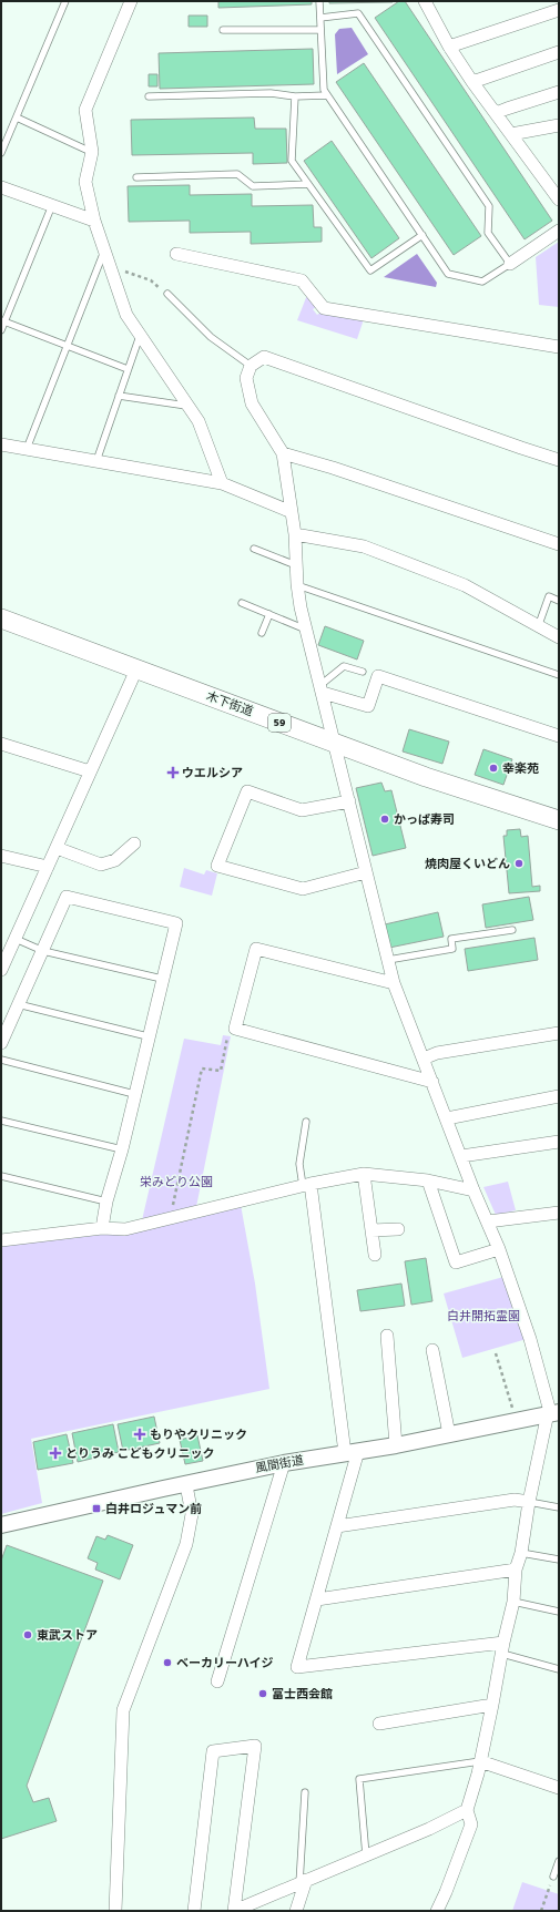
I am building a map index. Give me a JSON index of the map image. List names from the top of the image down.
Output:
{
  "streets": {
    "main road": ["木下街道", "59"],
    "street": ["風間街道"]
  },
  "parks": ["栄みどり公園", "白井開拓霊園"],
  "places": {
    "other": [
      "幸楽苑",
      "かっぱ寿司",
      "焼肉屋くいどん",
      "東武ストア",
      "ベーカリーハイジ",
      "冨士西会館"
    ],
    "health": ["ウエルシア", "もりやクリニック", "とりうみ こどもクリニック"],
    "transit": ["白井ロジュマン前"]
  }
}
